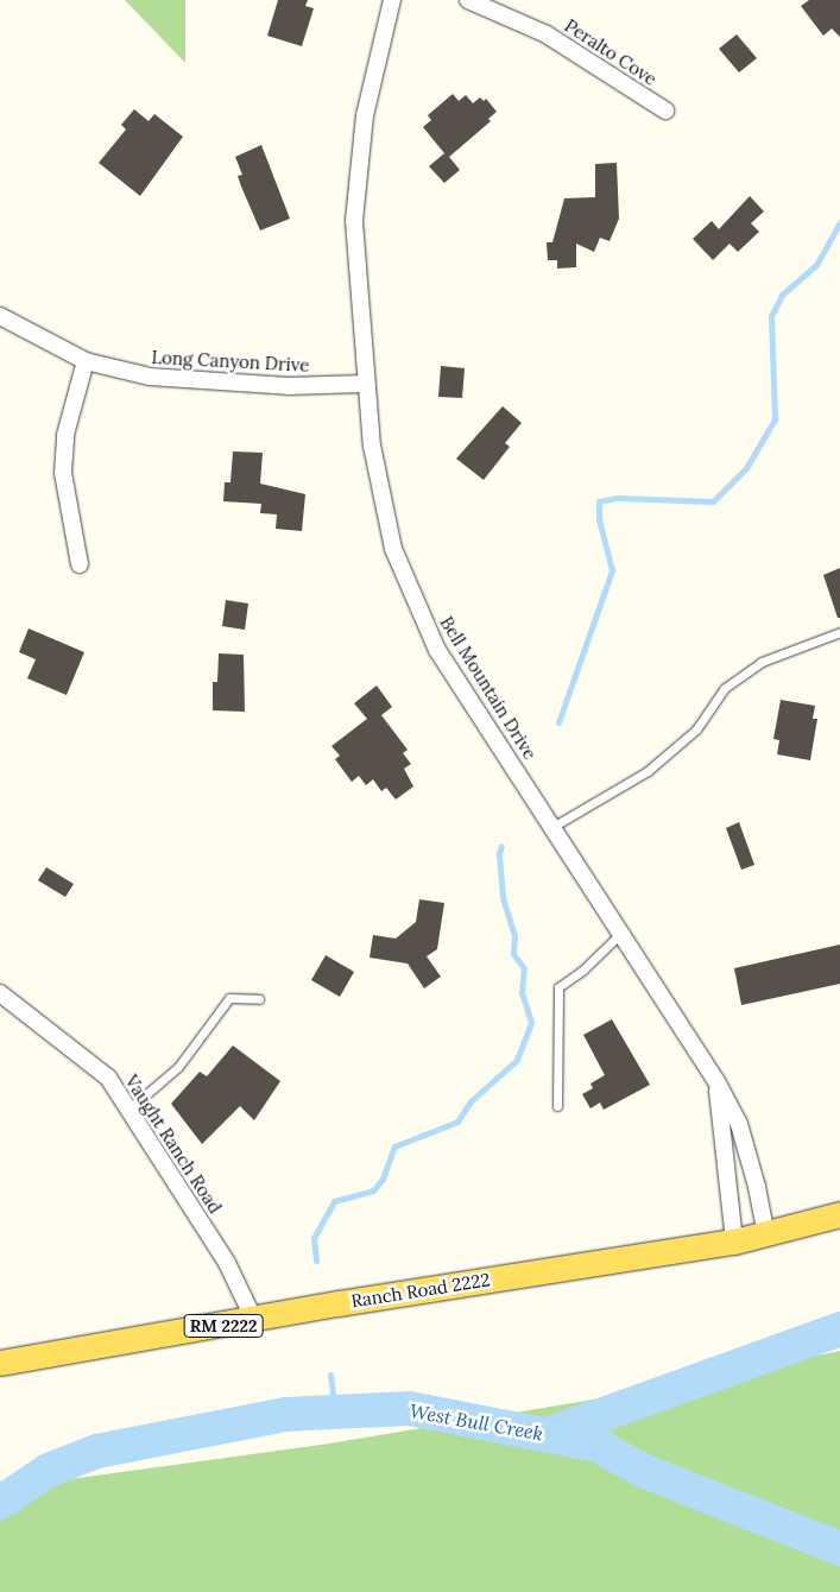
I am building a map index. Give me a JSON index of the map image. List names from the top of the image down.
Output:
{
  "streets": {
    "main road": ["Ranch Road 2222", "RM 2222"],
    "street": [
      "Peralto Cove",
      "Long Canyon Drive",
      "Bell Mountain Drive",
      "Vaught Ranch Road"
    ]
  },
  "crossings": [
    ["Long Canyon Drive", "Bell Mountain Drive"],
    ["Bell Mountain Drive", "Ranch Road 2222"],
    ["Vaught Ranch Road", "Ranch Road 2222"]
  ],
  "water": ["West Bull Creek"]
}
